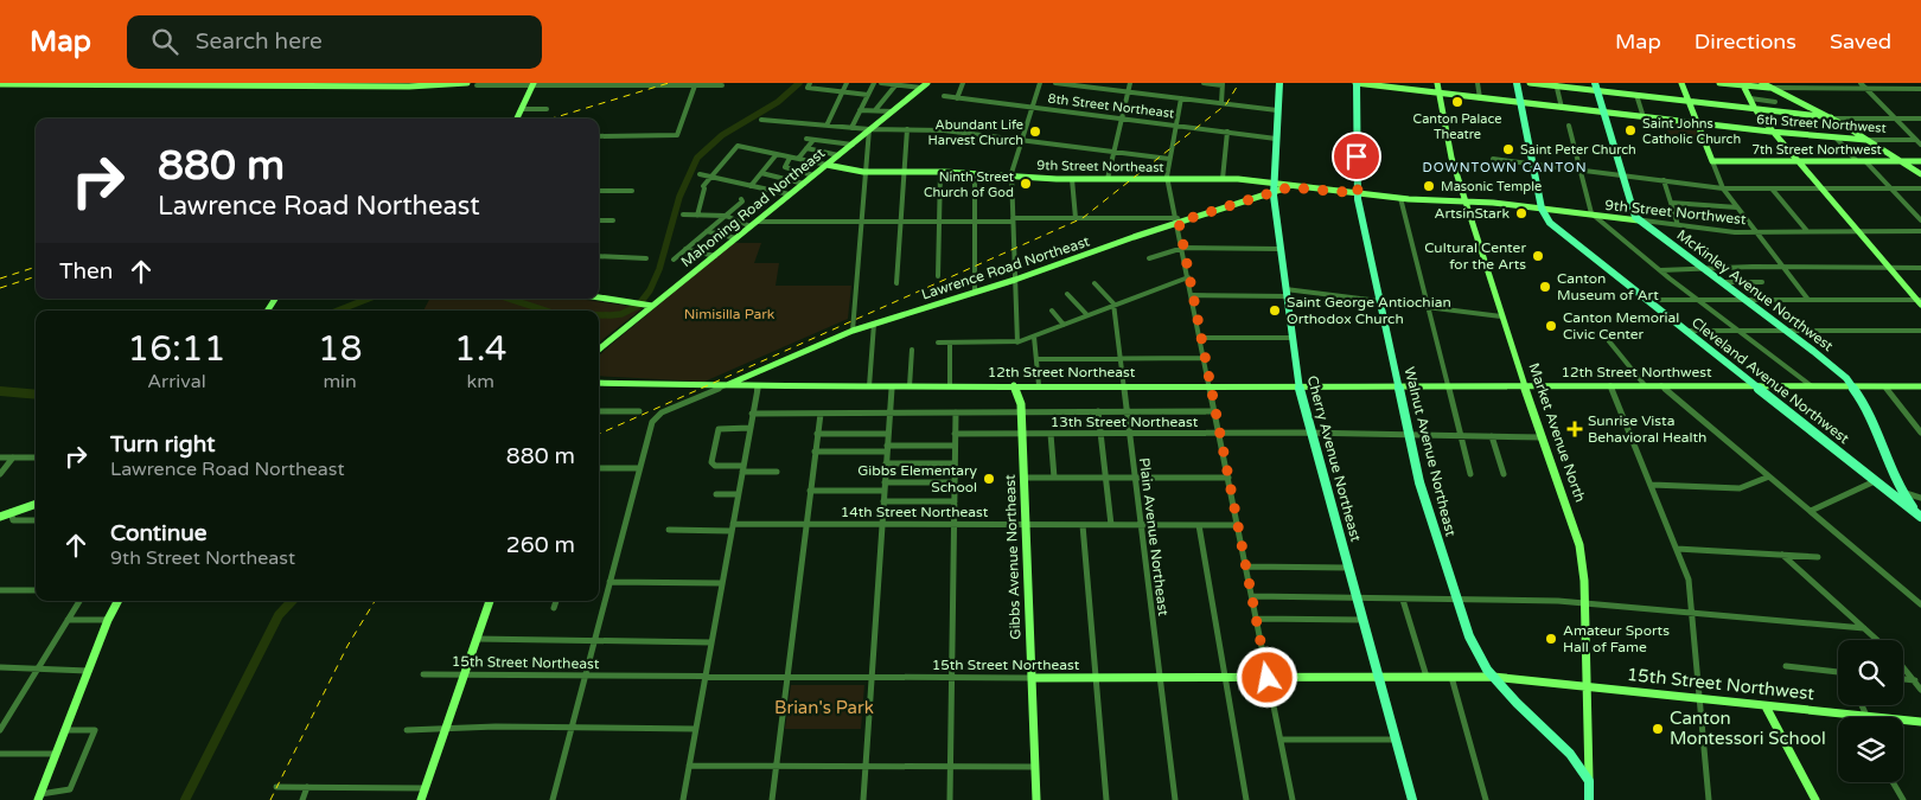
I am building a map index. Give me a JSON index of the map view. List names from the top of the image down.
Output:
{
  "streets": {
    "main road": [
      "McKinley Avenue Northwest",
      "Cleveland Avenue Northwest",
      "Market Avenue North",
      "Walnut Avenue Northeast",
      "Cherry Avenue Northeast"
    ],
    "street": [
      "8th Street Northeast",
      "6th Street Northwest",
      "7th Street Northwest",
      "9th Street Northeast",
      "Mahoning Road Northeast",
      "9th Street Northwest",
      "Lawrence Road Northeast",
      "12th Street Northeast",
      "12th Street Northwest",
      "13th Street Northeast",
      "14th Street Northeast",
      "Plain Avenue Northeast",
      "Gibbs Avenue Northeast",
      "15th Street Northeast",
      "15th Street Northwest"
    ]
  },
  "crossings": [
    ["8th Street Northeast", "Cherry Avenue Northeast"],
    ["6th Street Northwest", "McKinley Avenue Northwest"],
    ["6th Street Northwest", "Cleveland Avenue Northwest"],
    ["6th Street Northwest", "Market Avenue North"],
    ["6th Street Northwest", "Walnut Avenue Northeast"],
    ["9th Street Northeast", "Mahoning Road Northeast"],
    ["9th Street Northeast", "Lawrence Road Northeast"],
    ["9th Street Northeast", "Cherry Avenue Northeast"],
    ["9th Street Northwest", "McKinley Avenue Northwest"],
    ["9th Street Northwest", "Cleveland Avenue Northwest"],
    ["9th Street Northwest", "Market Avenue North"],
    ["Lawrence Road Northeast", "12th Street Northeast"],
    ["Lawrence Road Northeast", "Walnut Avenue Northeast"],
    ["Lawrence Road Northeast", "Cherry Avenue Northeast"],
    ["McKinley Avenue Northwest", "12th Street Northwest"],
    ["McKinley Avenue Northwest", "Cleveland Avenue Northwest"],
    ["12th Street Northeast", "12th Street Northwest"],
    ["12th Street Northeast", "Market Avenue North"],
    ["12th Street Northeast", "Walnut Avenue Northeast"],
    ["12th Street Northeast", "Cherry Avenue Northeast"],
    ["12th Street Northeast", "Plain Avenue Northeast"],
    ["12th Street Northeast", "Gibbs Avenue Northeast"],
    ["12th Street Northwest", "Cleveland Avenue Northwest"],
    ["12th Street Northwest", "Market Avenue North"],
    ["13th Street Northeast", "Market Avenue North"],
    ["13th Street Northeast", "Walnut Avenue Northeast"],
    ["13th Street Northeast", "Cherry Avenue Northeast"],
    ["13th Street Northeast", "Plain Avenue Northeast"],
    ["13th Street Northeast", "Gibbs Avenue Northeast"],
    ["Market Avenue North", "Walnut Avenue Northeast"],
    ["Market Avenue North", "15th Street Northeast"],
    ["Market Avenue North", "15th Street Northwest"],
    ["Walnut Avenue Northeast", "15th Street Northeast"],
    ["Cherry Avenue Northeast", "15th Street Northeast"],
    ["14th Street Northeast", "Plain Avenue Northeast"],
    ["14th Street Northeast", "Gibbs Avenue Northeast"],
    ["Plain Avenue Northeast", "15th Street Northeast"],
    ["Gibbs Avenue Northeast", "15th Street Northeast"],
    ["15th Street Northeast", "15th Street Northwest"]
  ],
  "districts": ["DOWNTOWN CANTON"],
  "parks": ["Nimisilla Park", "Brian's Park"],
  "places": {
    "other": [
      "Canton Palace Theatre",
      "Saint Johns Catholic Church",
      "Abundant Life Harvest Church",
      "Saint Peter Church",
      "Ninth Street Church of God",
      "Masonic Temple",
      "ArtsinStark",
      "Cultural Center for the Arts",
      "Canton Museum of Art",
      "Saint George Antiochian Orthodox Church",
      "Canton Memorial Civic Center",
      "Gibbs Elementary School",
      "Amateur Sports Hall of Fame",
      "Canton Montessori School"
    ],
    "health": ["Sunrise Vista Behavioral Health"]
  },
  "page": {
    "header": "Map",
    "search": "Search here",
    "nav": ["Map", "Directions", "Saved"],
    "turn": ["880 m", "Lawrence Road Northeast"],
    "then": "Then",
    "eta": [
      "16:11",
      "Arrival",
      "18",
      "min",
      "1.4",
      "km"
    ],
    "list": [
      {
        "name": "Turn right",
        "note": "Lawrence Road Northeast",
        "value": "880 m"
      },
      {
        "name": "Continue",
        "note": "9th Street Northeast",
        "value": "260 m"
      }
    ]
  }
}
